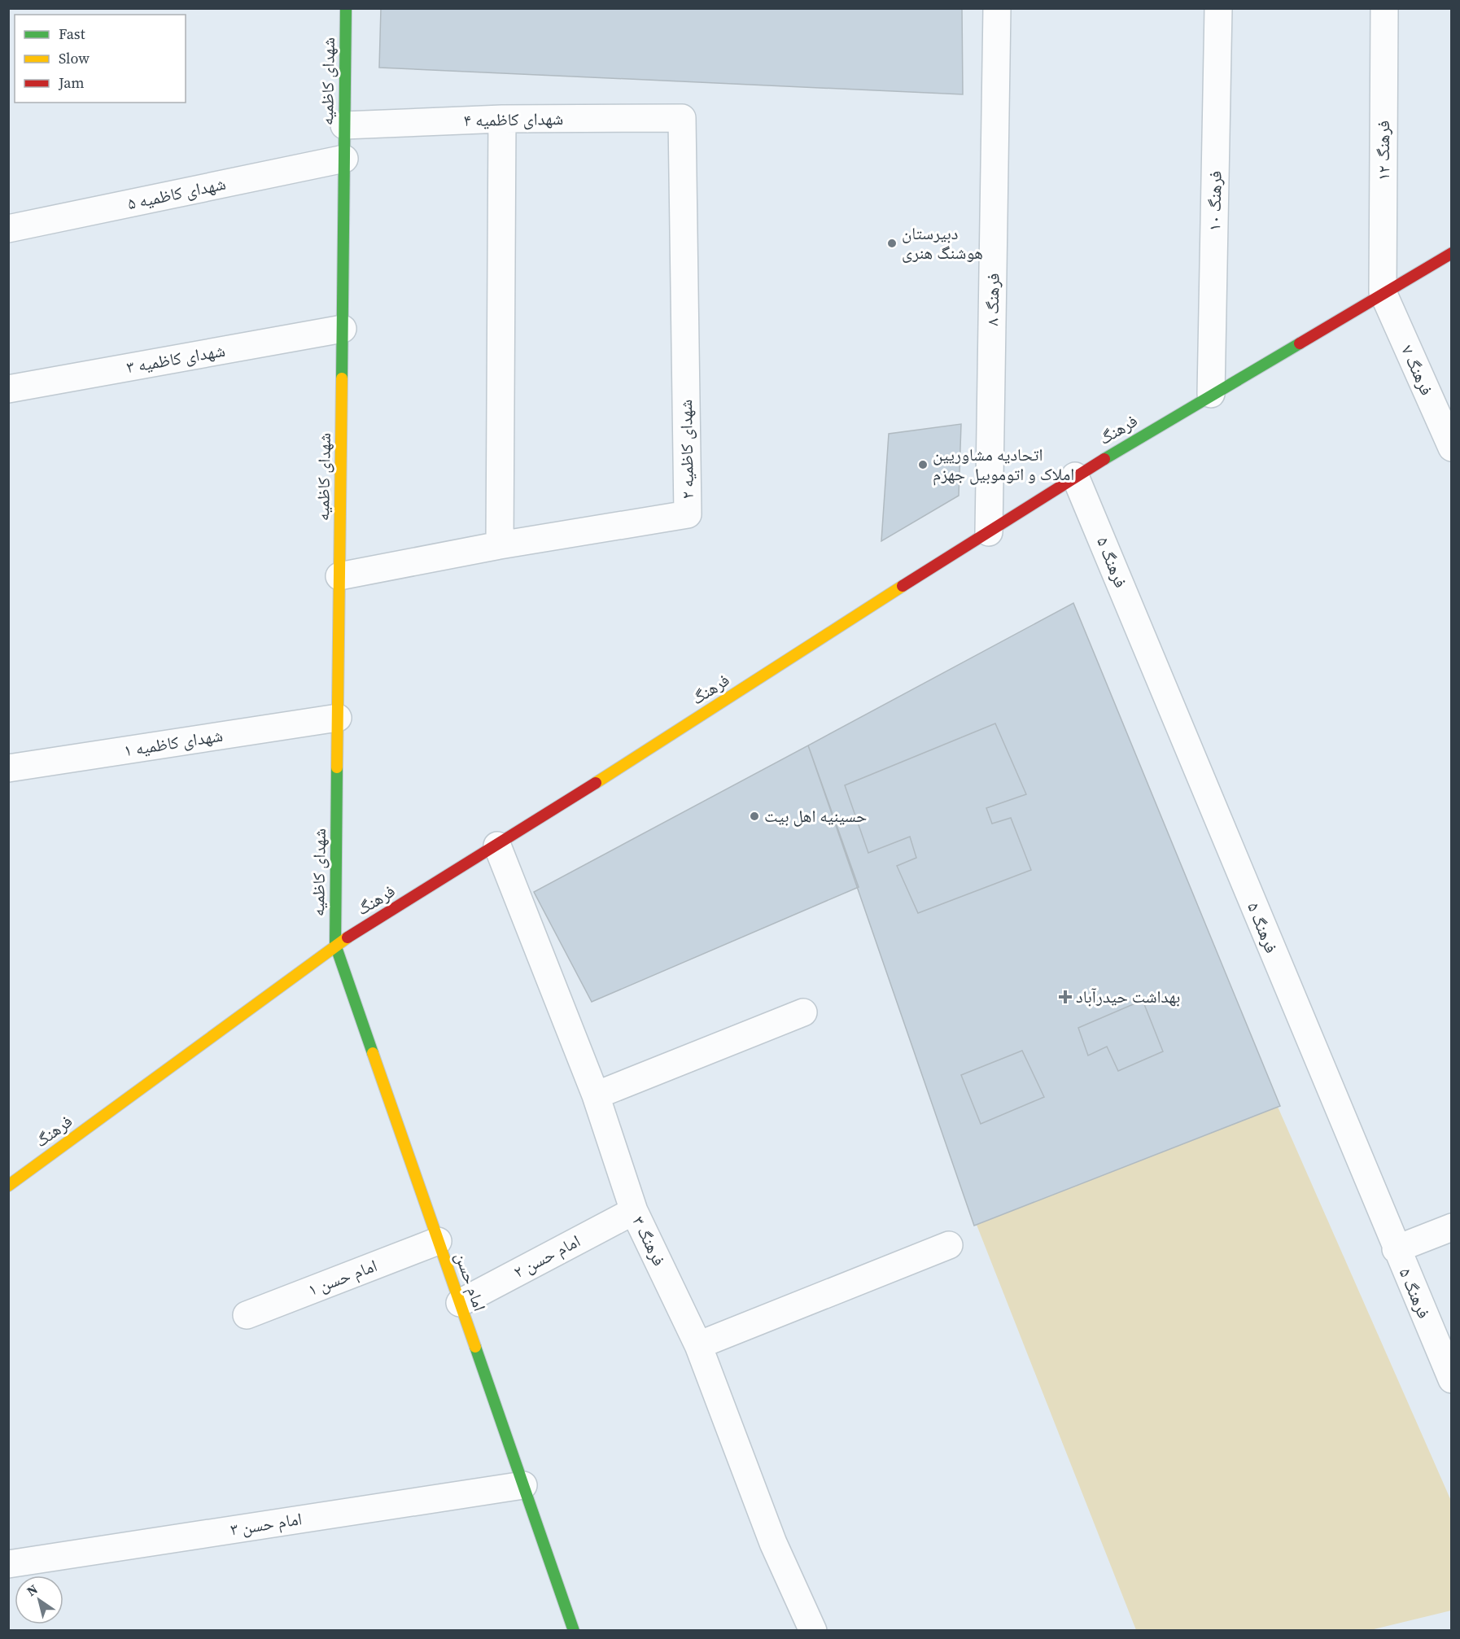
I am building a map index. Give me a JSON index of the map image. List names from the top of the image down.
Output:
{
  "streets": {
    "main road": ["شهدای کاظمیه", "فرهنگ", "امام حسن"],
    "street": [
      "شهدای کاظمیه ۴",
      "فرهنگ ۱۲",
      "شهدای کاظمیه ۵",
      "فرهنگ ۱۰",
      "فرهنگ ۸",
      "شهدای کاظمیه ۳",
      "فرهنگ ۷",
      "شهدای کاظمیه ۲",
      "فرهنگ ۵",
      "شهدای کاظمیه ۱",
      "فرهنگ ۳",
      "امام حسن ۲",
      "امام حسن ۱",
      "امام حسن ۳"
    ]
  },
  "crossings": [
    ["شهدای کاظمیه", "شهدای کاظمیه ۴"],
    ["شهدای کاظمیه", "شهدای کاظمیه ۵"],
    ["شهدای کاظمیه", "شهدای کاظمیه ۳"],
    ["شهدای کاظمیه", "فرهنگ"],
    ["شهدای کاظمیه", "شهدای کاظمیه ۲"],
    ["شهدای کاظمیه", "شهدای کاظمیه ۱"],
    ["شهدای کاظمیه", "امام حسن"],
    ["شهدای کاظمیه ۴", "شهدای کاظمیه ۲"],
    ["فرهنگ ۱۲", "فرهنگ ۷"],
    ["فرهنگ ۱۲", "فرهنگ"],
    ["فرهنگ ۱۰", "فرهنگ"],
    ["فرهنگ ۸", "فرهنگ"],
    ["فرهنگ ۷", "فرهنگ"],
    ["فرهنگ", "فرهنگ ۵"],
    ["فرهنگ", "فرهنگ ۳"],
    ["فرهنگ", "امام حسن"],
    ["فرهنگ ۳", "امام حسن ۲"],
    ["امام حسن ۲", "امام حسن"],
    ["امام حسن ۱", "امام حسن"],
    ["امام حسن", "امام حسن ۳"]
  ],
  "places": {
    "other": ["دبیرستان هوشنگ هنری", "اتحادیه مشاوریین املاک و اتوموبیل جهزم", "حسینیه اهل بیت"],
    "health": ["بهداشت حیدرآباد"]
  },
  "legend": ["Fast", "Slow", "Jam"],
  "north": "top left"
}
